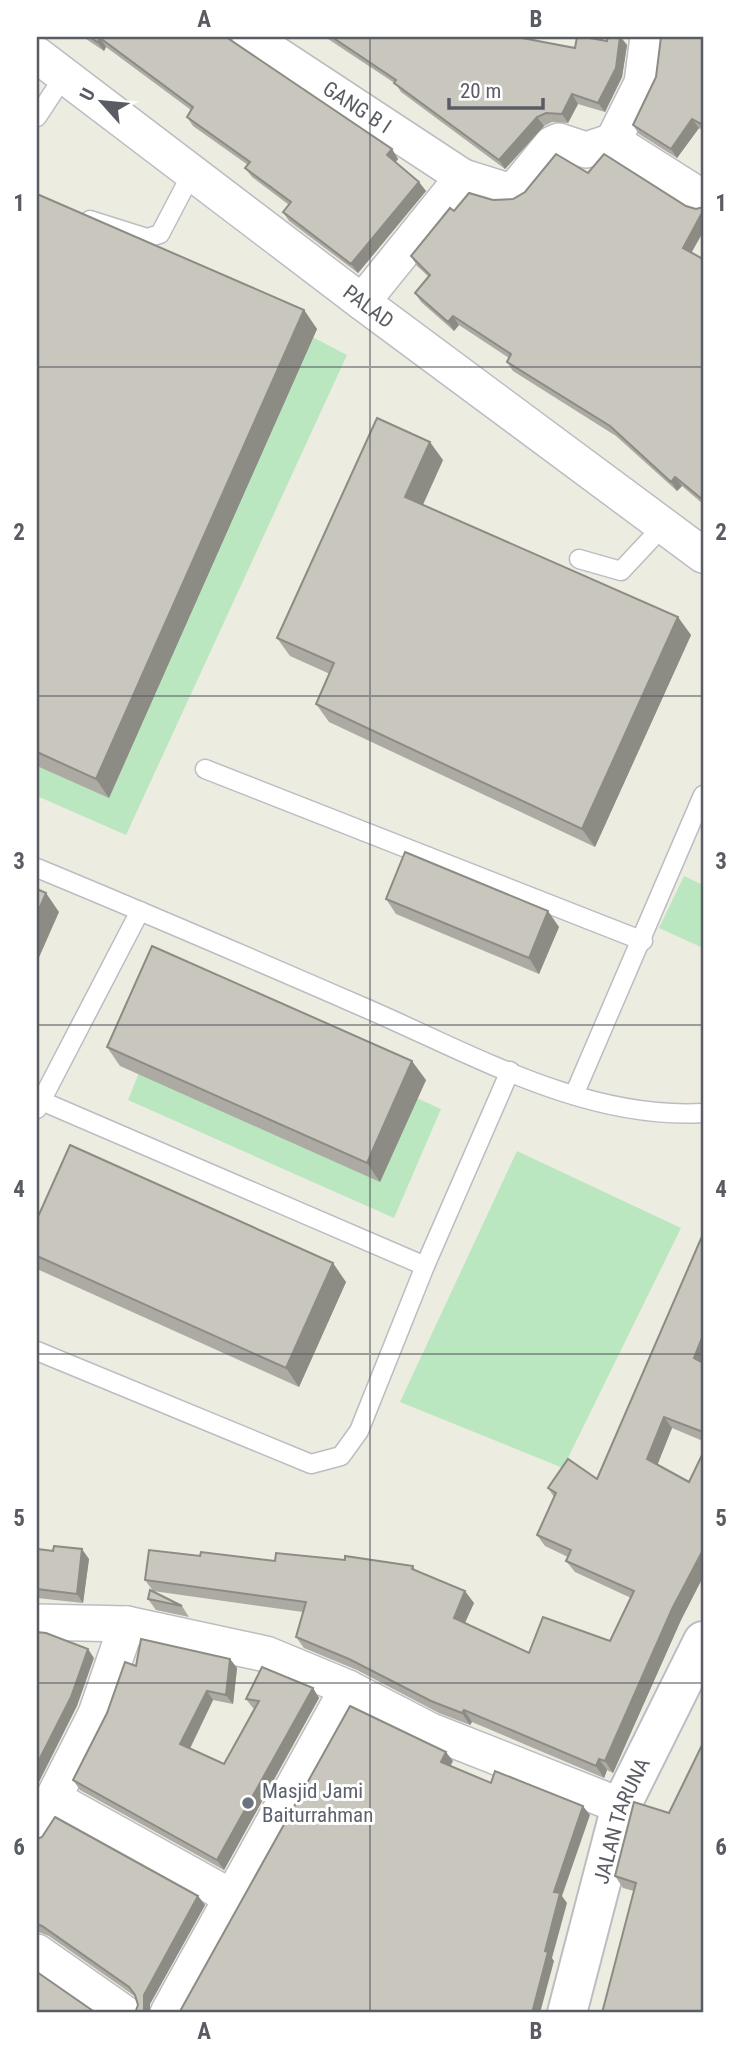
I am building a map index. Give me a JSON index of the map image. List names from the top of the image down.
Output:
{
  "streets": {
    "street": ["GANG B I", "PALAD", "JALAN TARUNA"]
  },
  "places": ["Masjid Jami Baiturrahman"],
  "scale_bar": "20 m",
  "north": "top left",
  "grid": {
    "columns": ["A", "B"],
    "rows": [
      "1",
      "2",
      "3",
      "4",
      "5",
      "6"
    ]
  }
}
